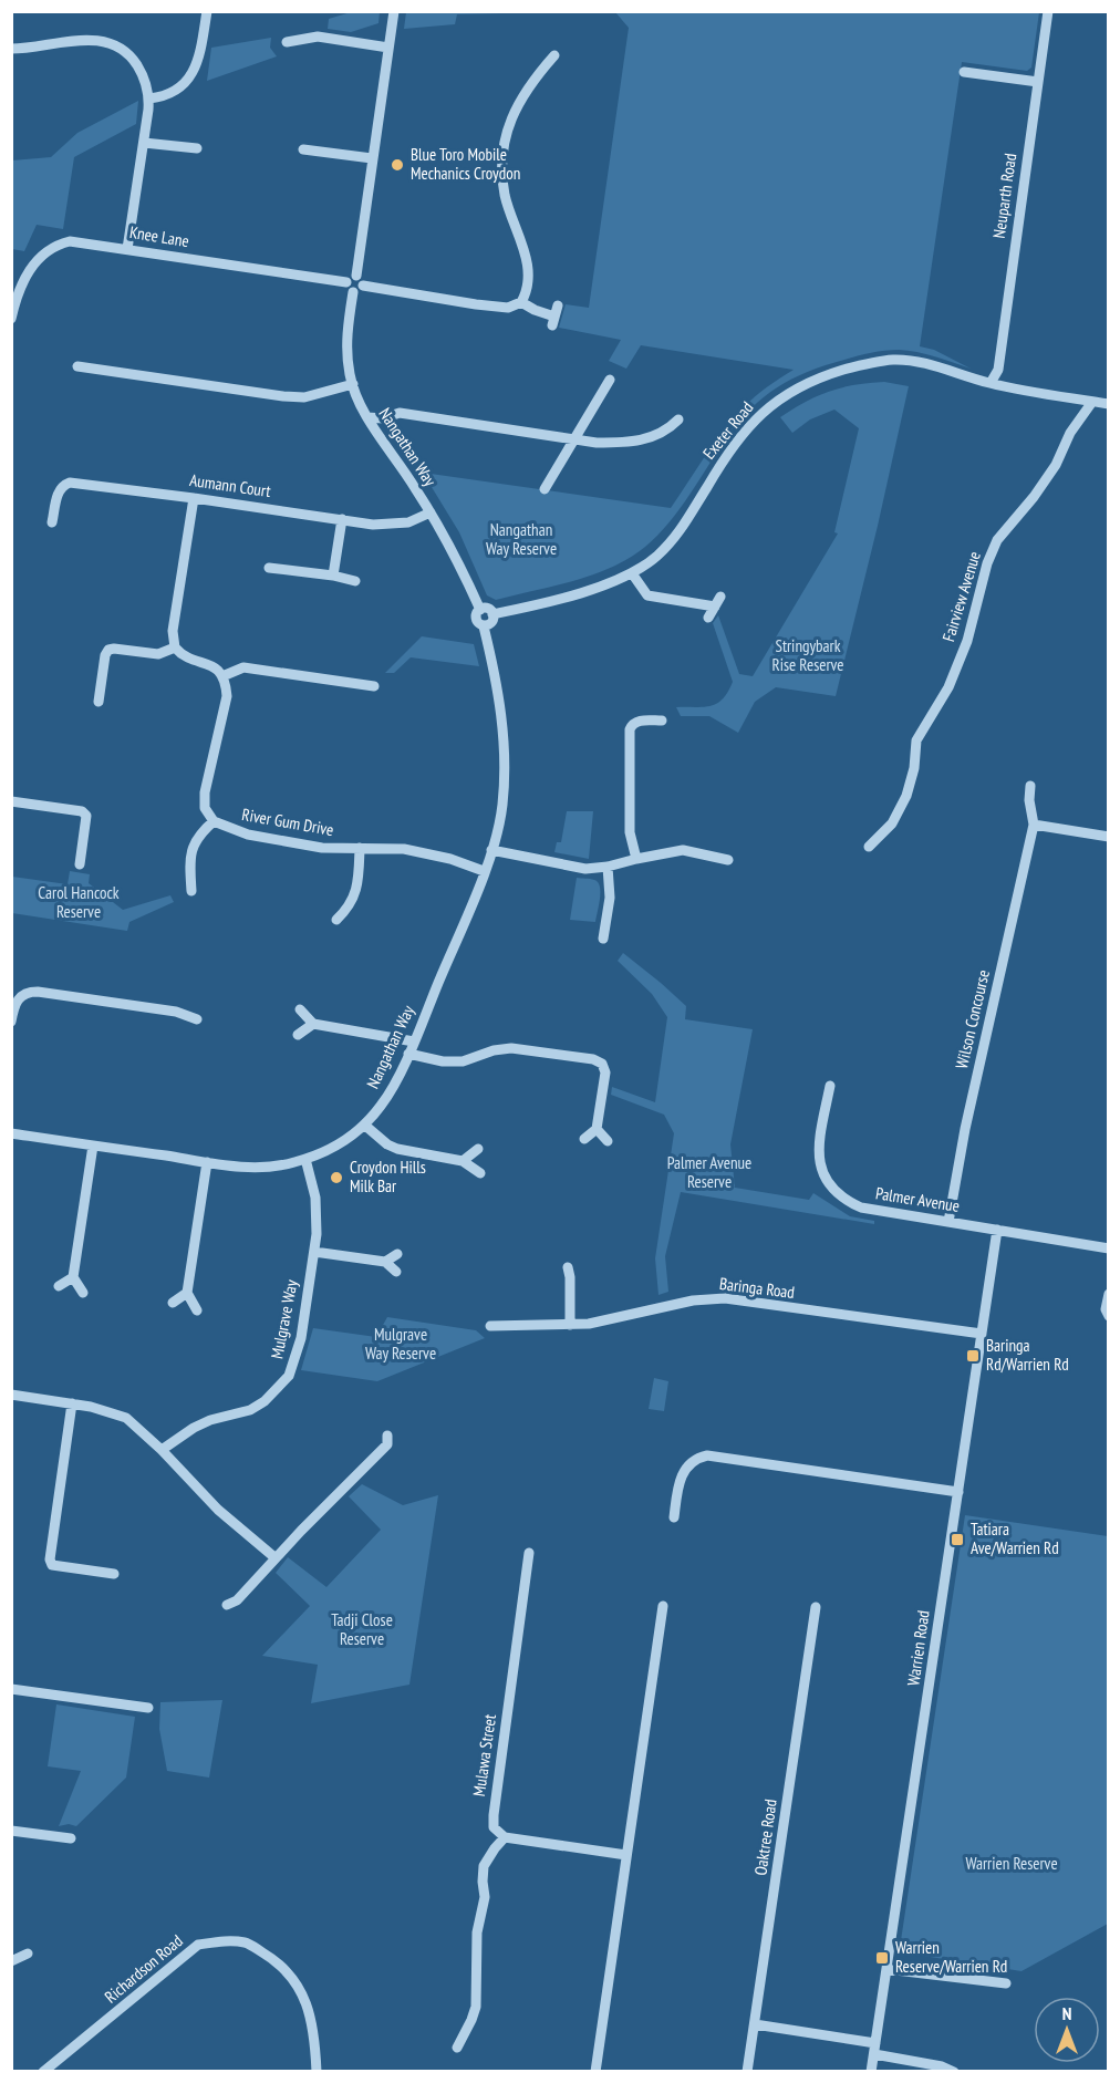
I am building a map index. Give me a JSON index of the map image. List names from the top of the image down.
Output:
{
  "streets": {
    "street": [
      "Neuparth Road",
      "Knee Lane",
      "Exeter Road",
      "Nangathan Way",
      "Aumann Court",
      "Fairview Avenue",
      "River Gum Drive",
      "Wilson Concourse",
      "Palmer Avenue",
      "Baringa Road",
      "Mulgrave Way",
      "Warrien Road",
      "Mulawa Street",
      "Oaktree Road",
      "Richardson Road"
    ]
  },
  "crossings": [
    ["Neuparth Road", "Exeter Road"],
    ["Exeter Road", "Nangathan Way"],
    ["Exeter Road", "Fairview Avenue"],
    ["Nangathan Way", "Aumann Court"],
    ["Nangathan Way", "River Gum Drive"],
    ["Nangathan Way", "Mulgrave Way"],
    ["Wilson Concourse", "Palmer Avenue"],
    ["Palmer Avenue", "Warrien Road"],
    ["Baringa Road", "Warrien Road"]
  ],
  "parks": [
    "Nangathan Way Reserve",
    "Stringybark Rise Reserve",
    "Carol Hancock Reserve",
    "Palmer Avenue Reserve",
    "Mulgrave Way Reserve",
    "Tadji Close Reserve",
    "Warrien Reserve"
  ],
  "places": {
    "other": ["Blue Toro Mobile Mechanics Croydon", "Croydon Hills Milk Bar"],
    "transit": ["Baringa Rd/Warrien Rd", "Tatiara Ave/Warrien Rd", "Warrien Reserve/Warrien Rd"]
  },
  "north": "top"
}
